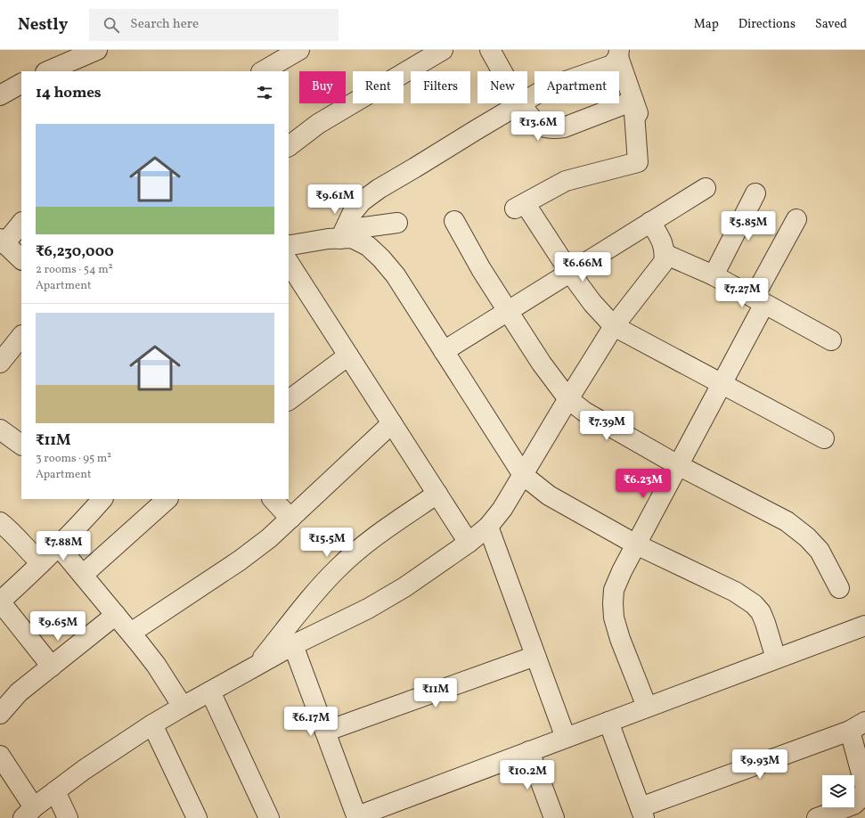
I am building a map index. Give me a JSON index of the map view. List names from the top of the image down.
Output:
{
  "page": {
    "header": "Nestly",
    "search": "Search here",
    "nav": ["Map", "Directions", "Saved"],
    "chip": [
      "Buy",
      "Rent",
      "Filters",
      "New",
      "Apartment"
    ],
    "heading": "14 homes",
    "price": [
      "₹13.6M",
      "₹9.61M",
      "₹5.85M",
      "₹6.66M",
      "₹7.27M",
      "₹7.39M",
      "₹6.23M",
      "₹15.5M",
      "₹7.88M",
      "₹9.65M",
      "₹11M",
      "₹6.17M",
      "₹9.93M",
      "₹10.2M"
    ],
    "list": [
      {
        "name": "₹6,230,000",
        "note": "2 rooms · 54 m² · Apartment"
      },
      {
        "name": "₹11M",
        "note": "3 rooms · 95 m² · Apartment"
      }
    ]
  }
}
